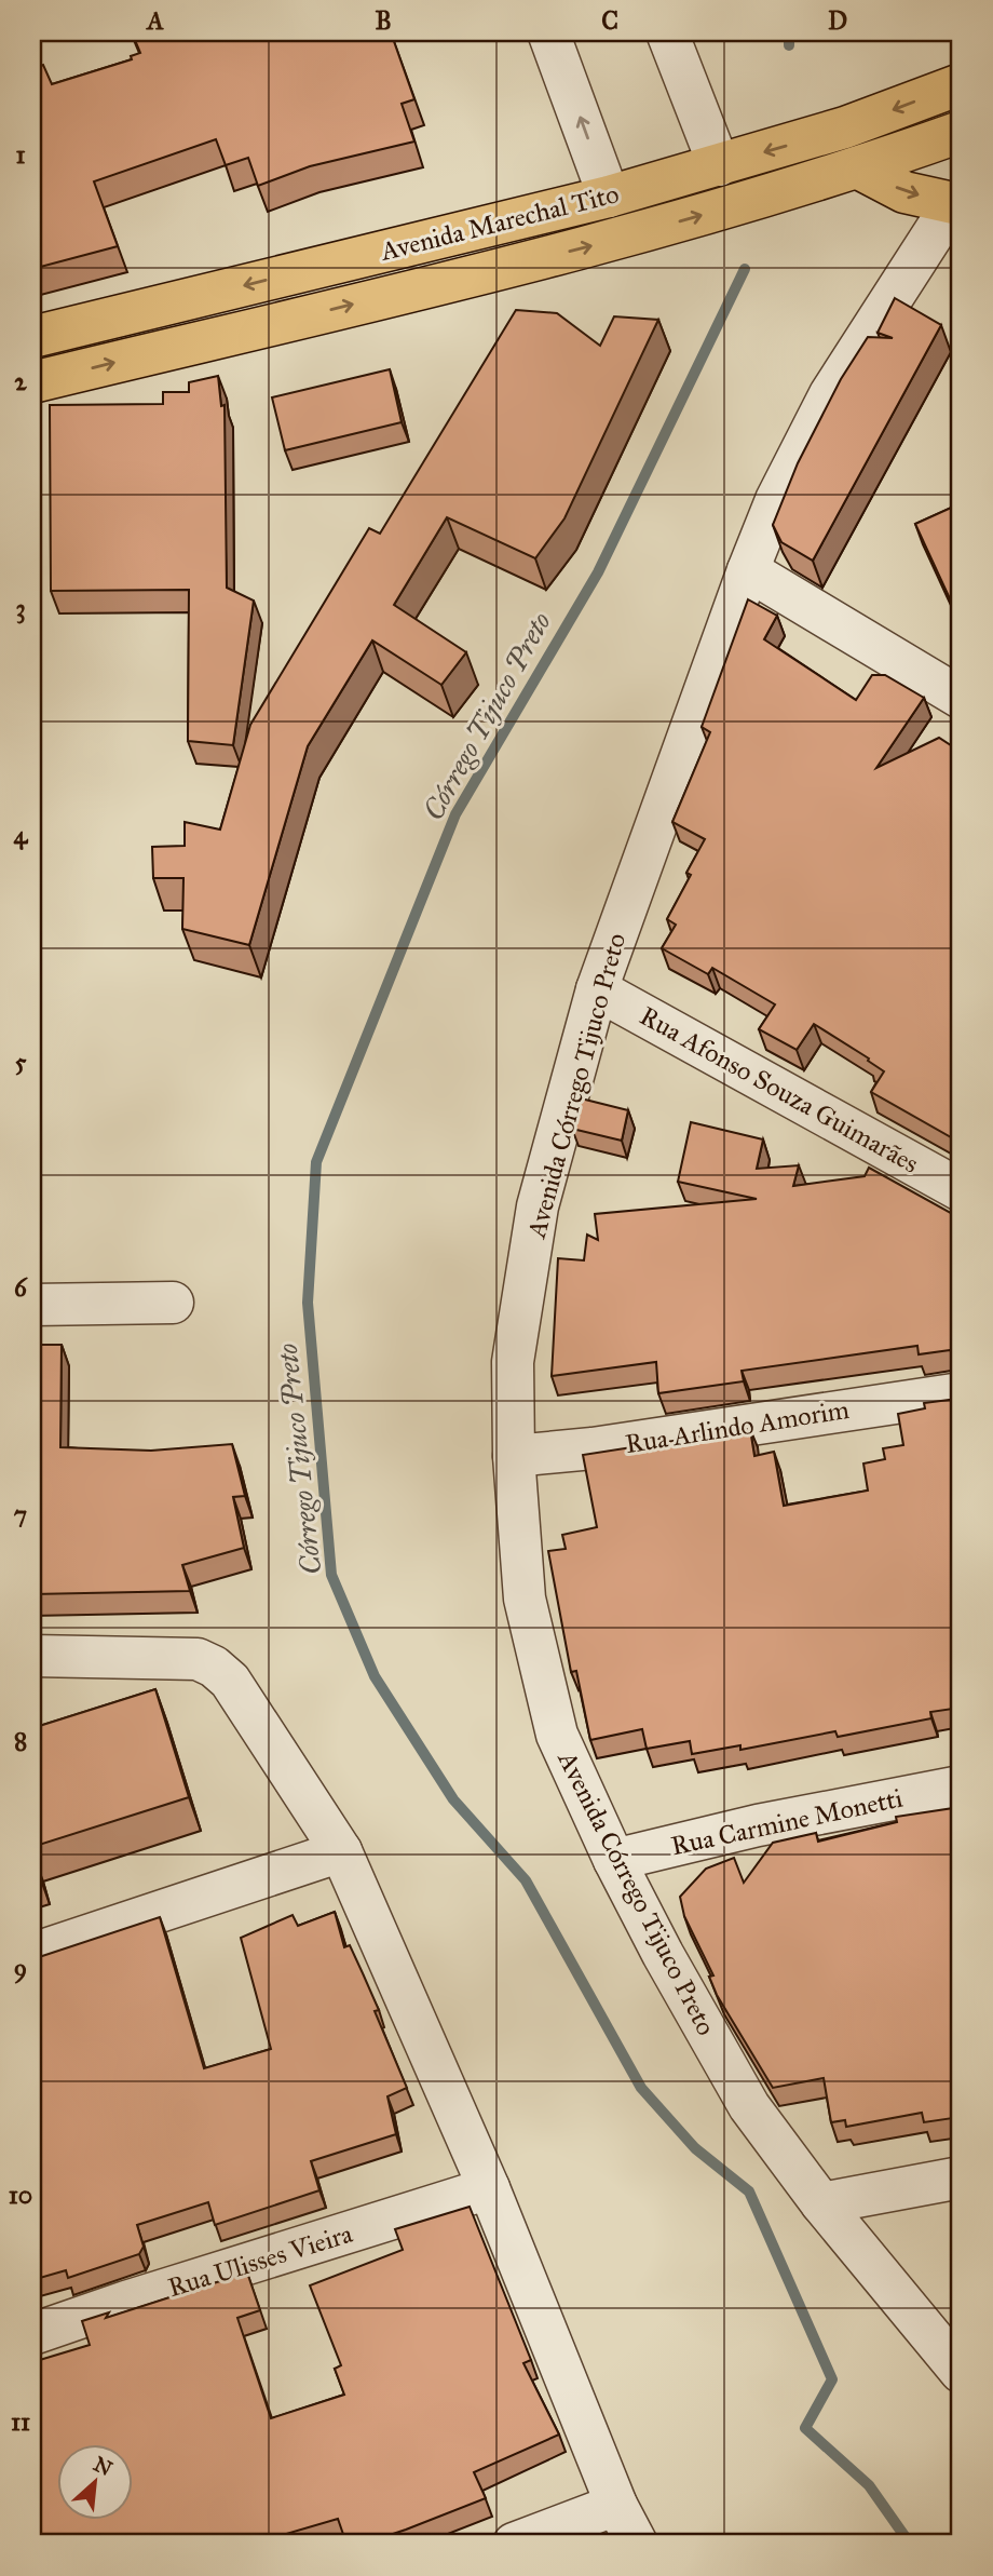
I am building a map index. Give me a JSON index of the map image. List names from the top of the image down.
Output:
{
  "streets": {
    "main road": ["Avenida Marechal Tito"],
    "street": [
      "Avenida Córrego Tijuco Preto",
      "Rua Afonso Souza Guimarães",
      "Rua Arlindo Amorim",
      "Rua Carmine Monetti",
      "Rua Ulisses Vieira"
    ]
  },
  "crossings": [
    ["Avenida Córrego Tijuco Preto", "Rua Afonso Souza Guimarães"],
    ["Avenida Córrego Tijuco Preto", "Rua Arlindo Amorim"],
    ["Avenida Córrego Tijuco Preto", "Rua Carmine Monetti"]
  ],
  "water": ["Córrego Tijuco Preto"],
  "north": "top right",
  "grid": {
    "columns": [
      "A",
      "B",
      "C",
      "D"
    ],
    "rows": [
      "1",
      "2",
      "3",
      "4",
      "5",
      "6",
      "7",
      "8",
      "9",
      "10",
      "11"
    ]
  }
}
